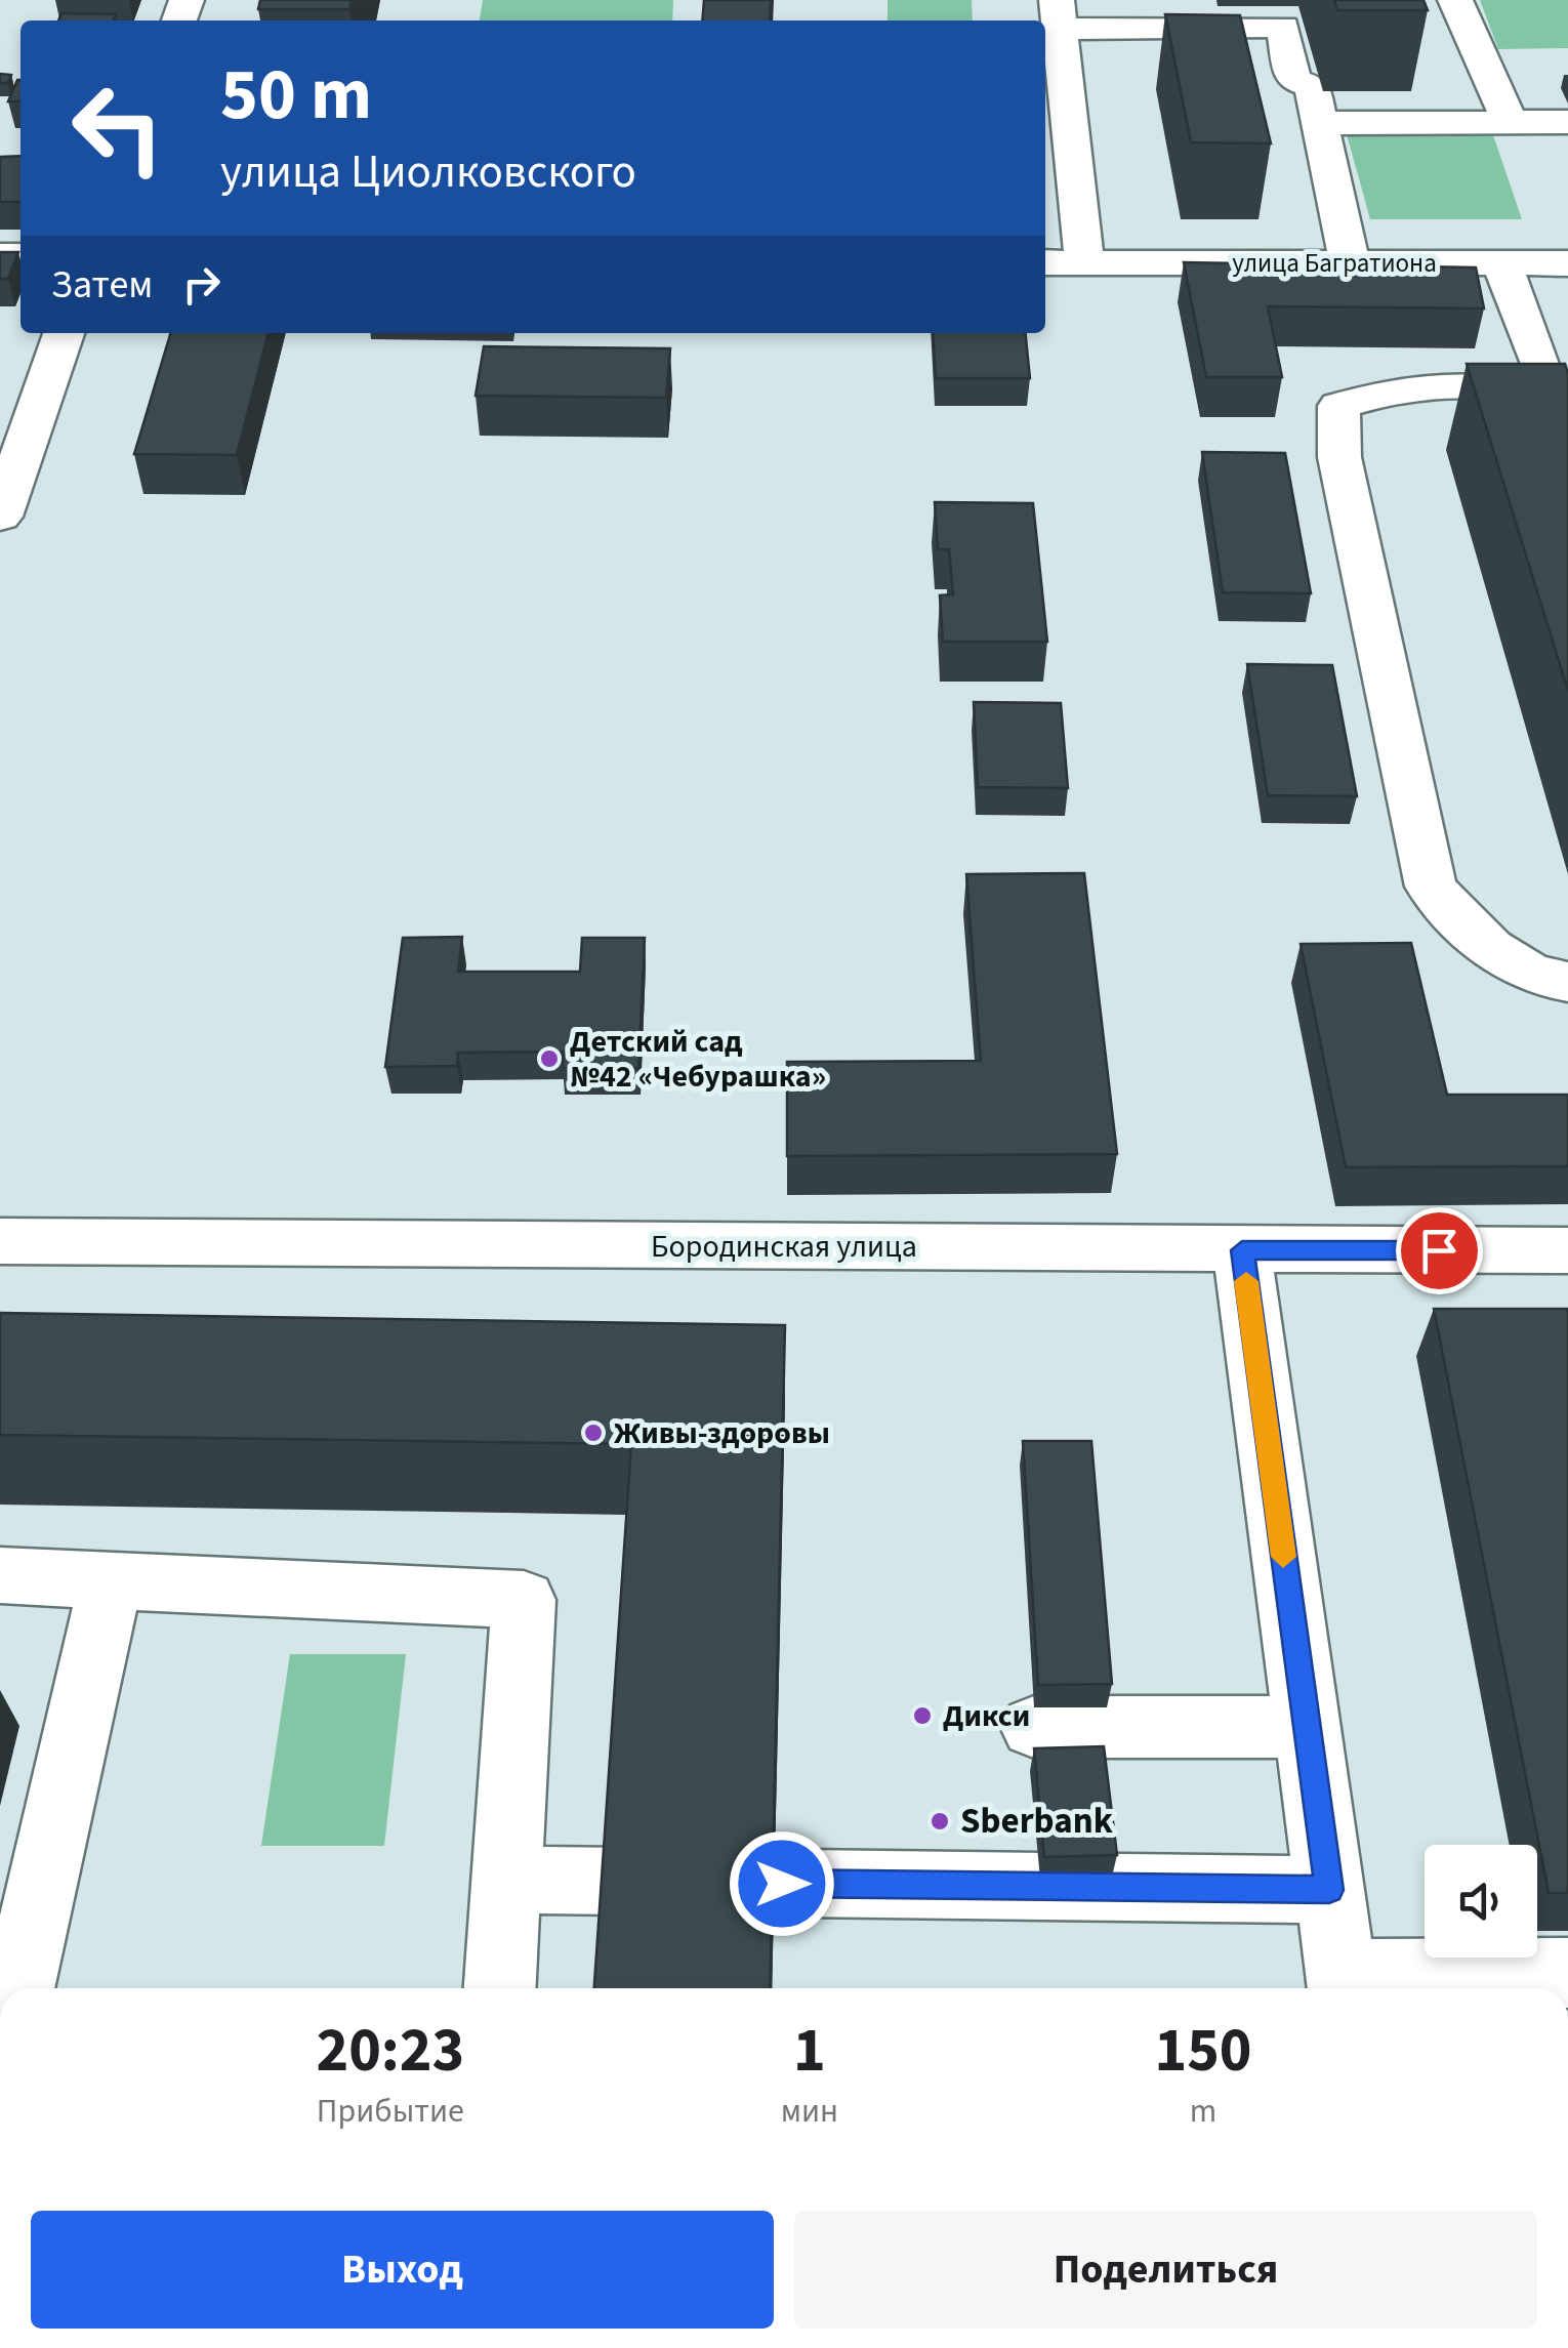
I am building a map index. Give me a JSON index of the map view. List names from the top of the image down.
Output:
{
  "streets": {
    "street": ["улица Багратиона", "Бородинская улица"]
  },
  "places": [
    "Детский сад №42 «Чебурашка»",
    "Живы-здоровы",
    "Дикси",
    "Sberbank"
  ],
  "page": {
    "turn": ["50 m", "улица Циолковского"],
    "then": "Затем",
    "eta": [
      "20:23",
      "Прибытие",
      "1",
      "мин",
      "150",
      "m"
    ],
    "buttons": ["Выход", "Поделиться"]
  }
}
